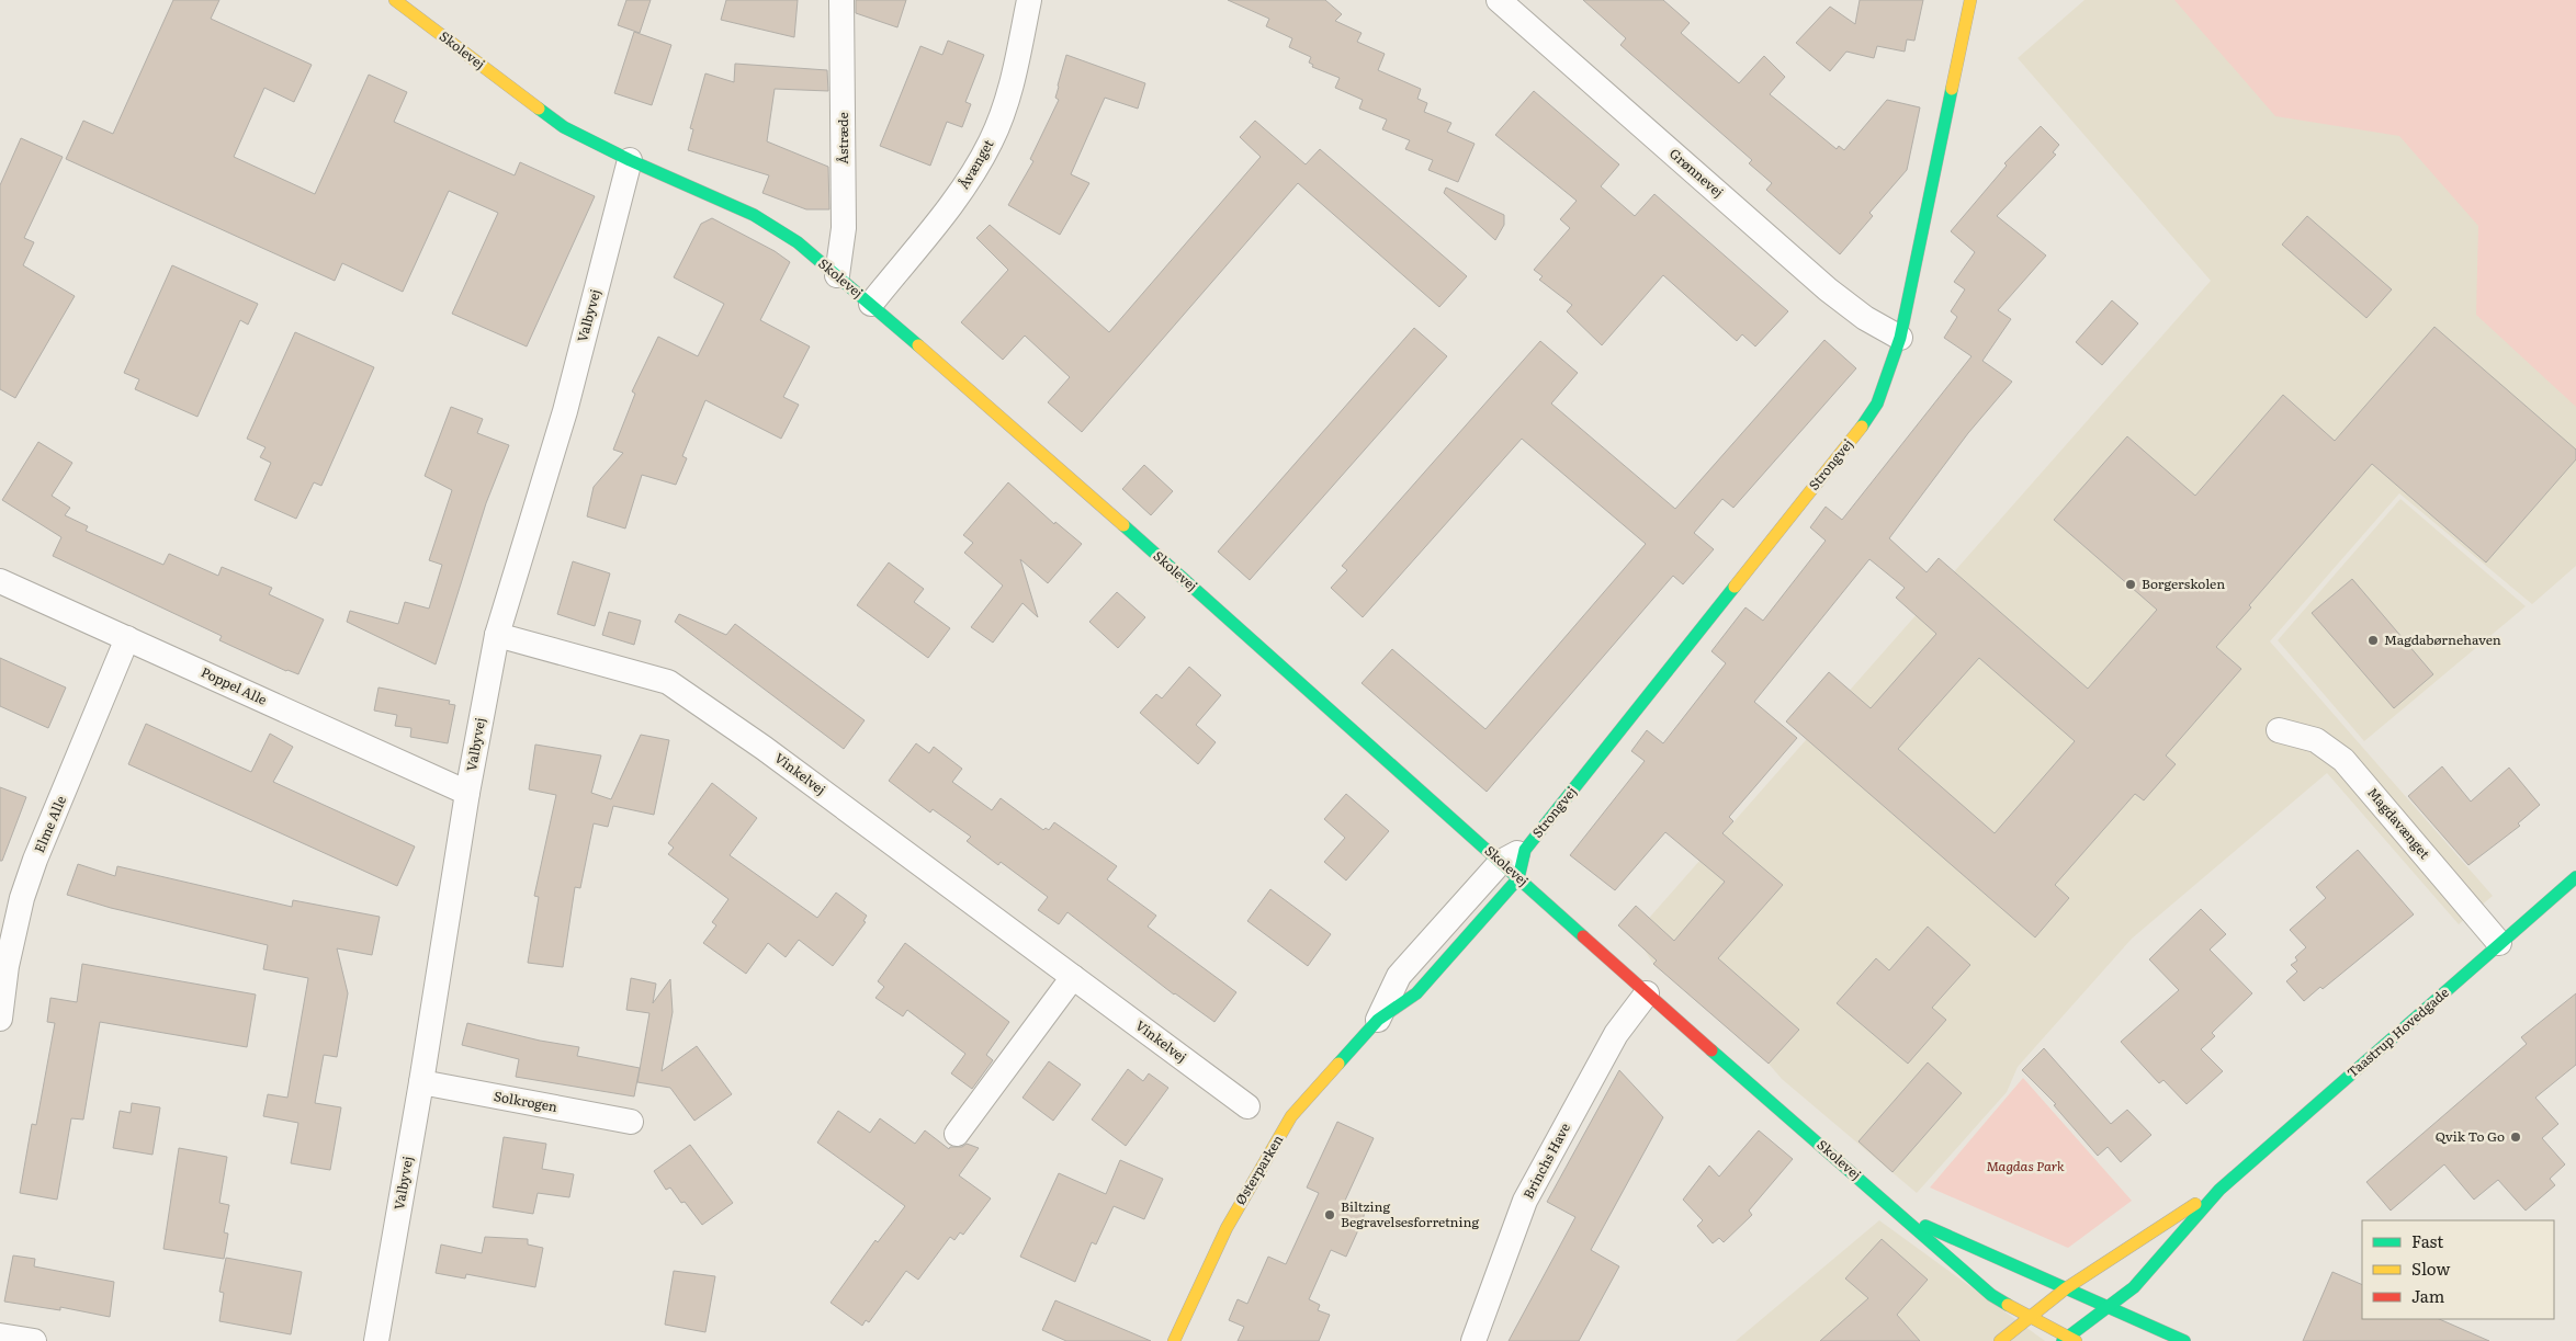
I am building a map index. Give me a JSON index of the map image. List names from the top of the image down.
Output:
{
  "streets": {
    "street": [
      "Skolevej",
      "Åstræde",
      "Åvænget",
      "Grønnevej",
      "Valbyvej",
      "Strongvej",
      "Poppel Alle",
      "Vinkelvej",
      "Magdavænget",
      "Elme Alle",
      "Taastrup Hovedgade",
      "Solkrogen",
      "Brinchs Have",
      "Østerparken"
    ]
  },
  "crossings": [
    ["Skolevej", "Åstræde"],
    ["Skolevej", "Åvænget"],
    ["Skolevej", "Valbyvej"],
    ["Skolevej", "Strongvej"],
    ["Skolevej", "Taastrup Hovedgade"],
    ["Skolevej", "Brinchs Have"],
    ["Skolevej", "Østerparken"],
    ["Grønnevej", "Strongvej"],
    ["Valbyvej", "Poppel Alle"],
    ["Valbyvej", "Vinkelvej"],
    ["Valbyvej", "Solkrogen"],
    ["Strongvej", "Østerparken"],
    ["Poppel Alle", "Elme Alle"],
    ["Magdavænget", "Taastrup Hovedgade"]
  ],
  "parks": ["Magdas Park"],
  "places": [
    "Borgerskolen",
    "Magdabørnehaven",
    "Qvik To Go",
    "Biltzing Begravelsesforretning"
  ],
  "legend": ["Fast", "Slow", "Jam"]
}
